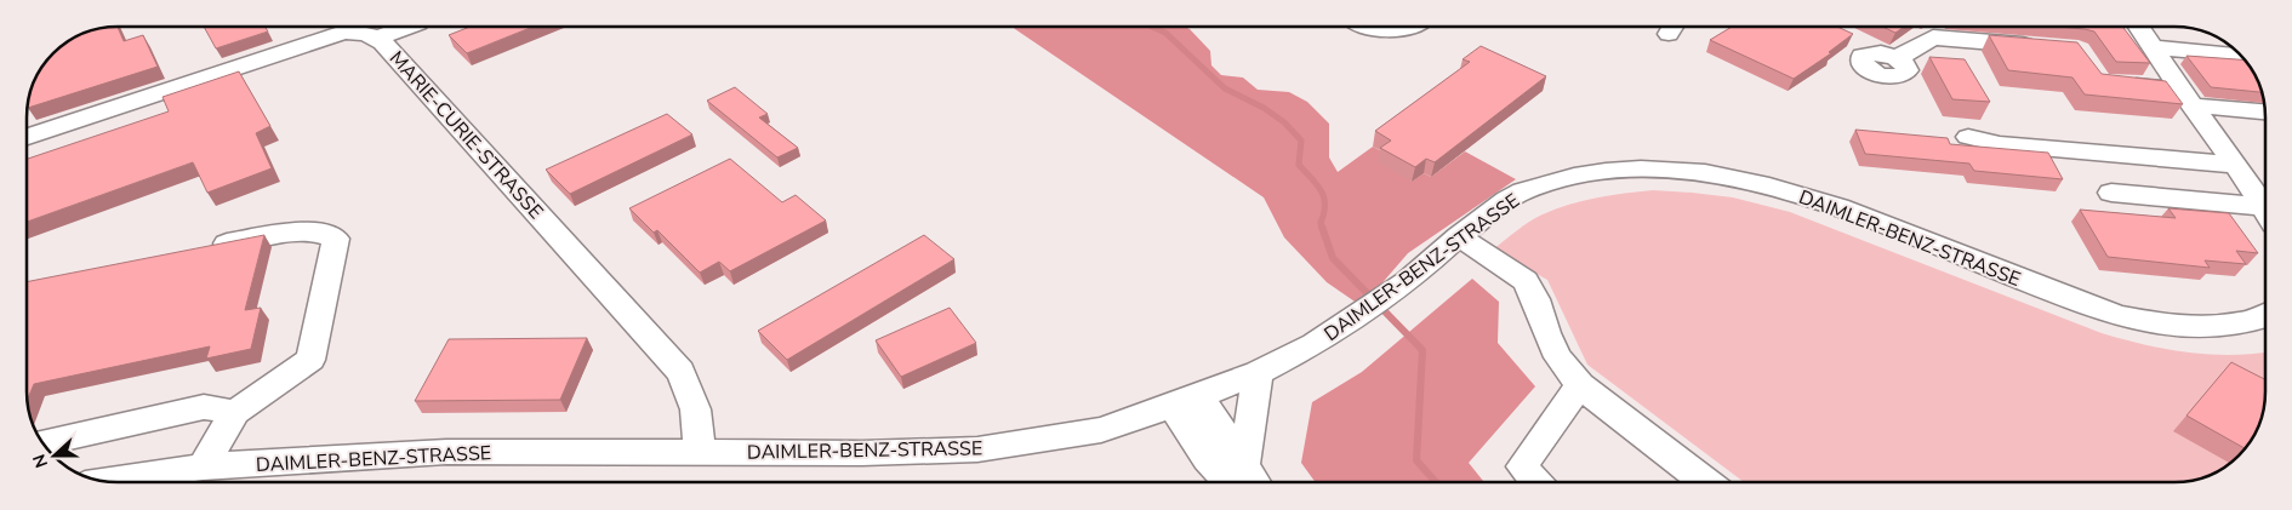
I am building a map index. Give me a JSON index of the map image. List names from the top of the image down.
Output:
{
  "streets": {
    "street": ["MARIE-CURIE-STRASSE", "DAIMLER-BENZ-STRASSE"]
  },
  "crossings": [
    ["MARIE-CURIE-STRASSE", "DAIMLER-BENZ-STRASSE"]
  ],
  "north": "left"
}
